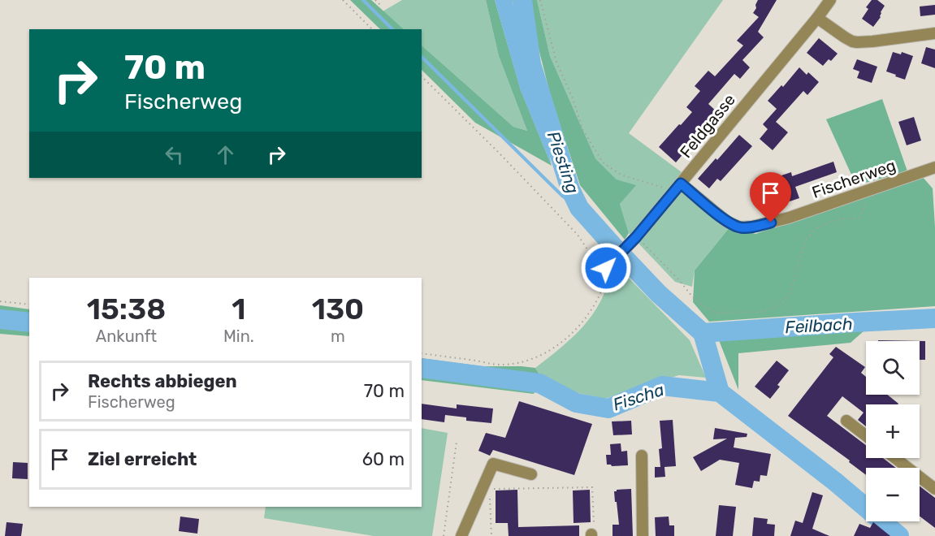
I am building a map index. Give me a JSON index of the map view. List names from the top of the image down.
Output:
{
  "streets": {
    "street": ["Feldgasse", "Fischerweg"]
  },
  "crossings": [
    ["Feldgasse", "Fischerweg"]
  ],
  "water": ["Piesting", "Feilbach", "Fischa"],
  "page": {
    "turn": ["70 m", "Fischerweg"],
    "eta": [
      "15:38",
      "Ankunft",
      "1",
      "Min.",
      "130",
      "m"
    ],
    "map_buttons": ["+", "−"],
    "list": [
      {
        "name": "Rechts abbiegen",
        "note": "Fischerweg",
        "value": "70 m"
      },
      {
        "name": "Ziel erreicht",
        "value": "60 m"
      }
    ]
  }
}
